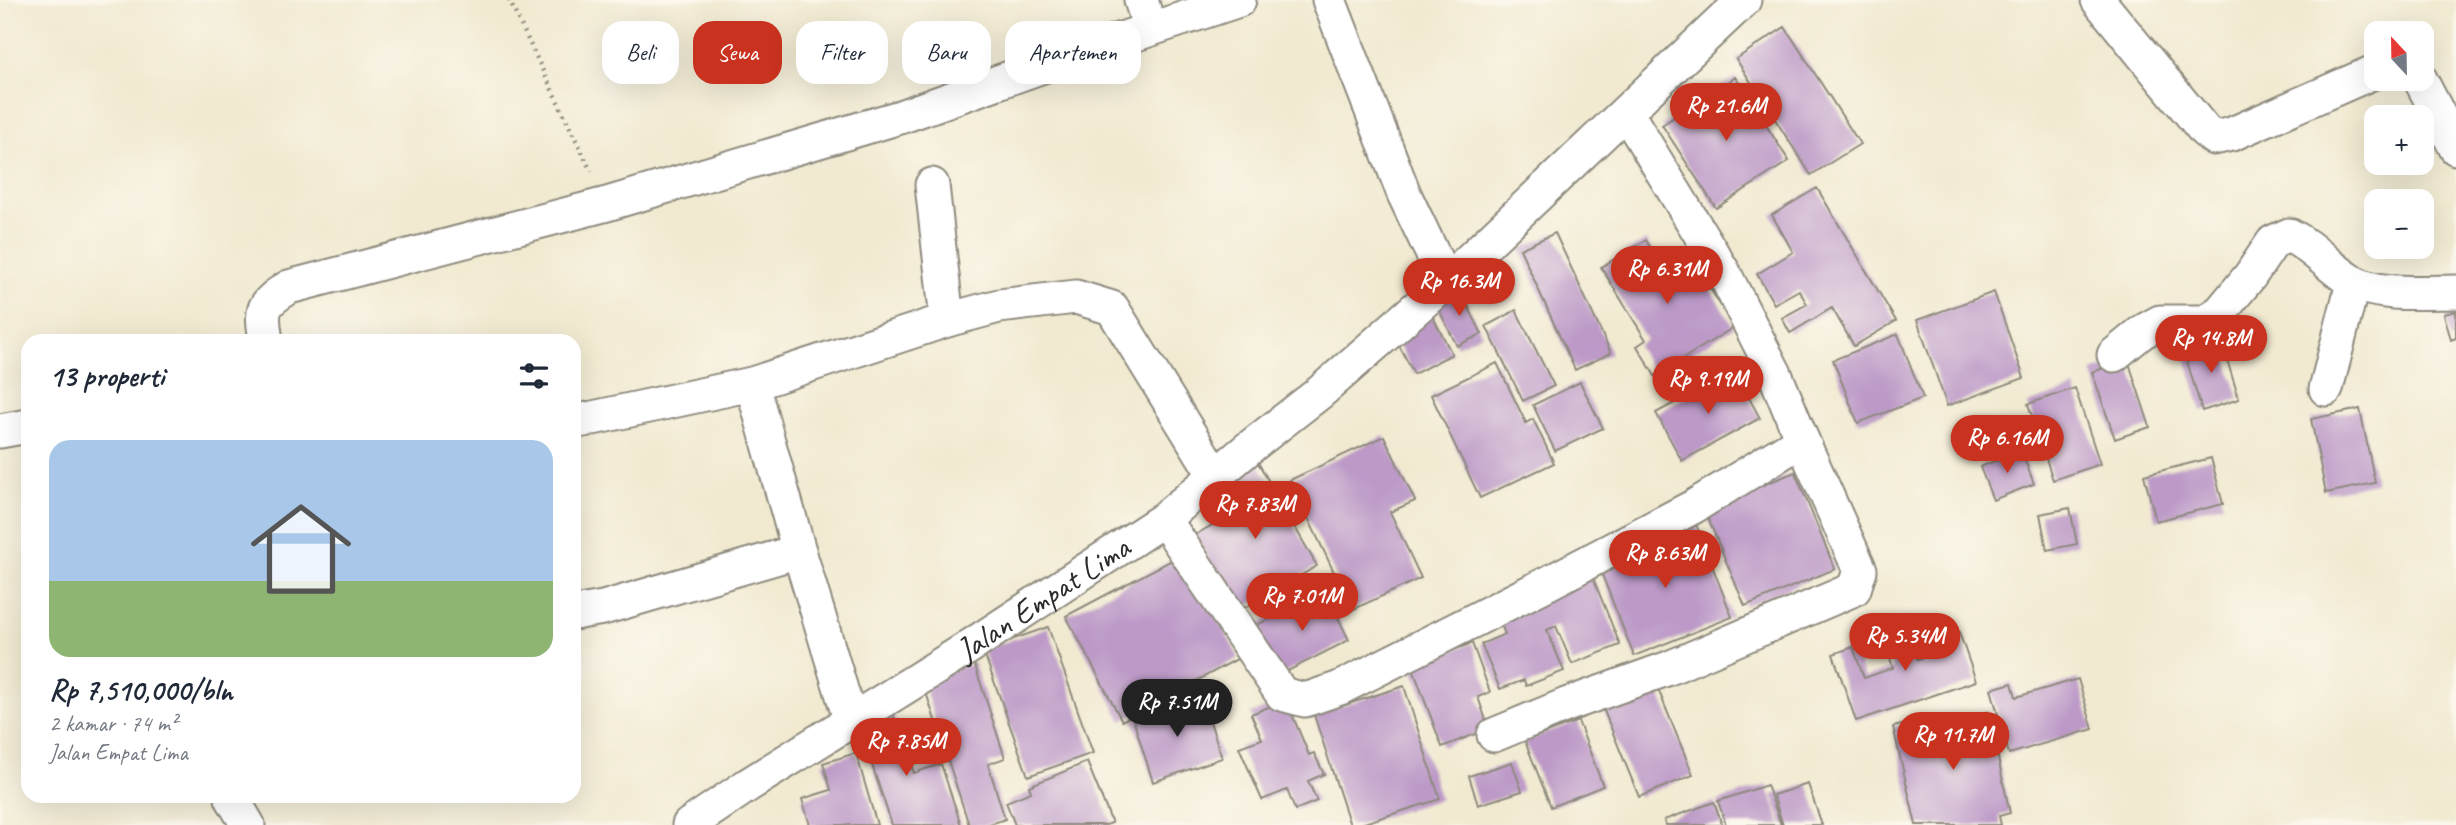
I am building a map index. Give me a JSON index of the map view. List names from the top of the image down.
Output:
{
  "streets": {
    "street": ["Jalan Empat Lima"]
  },
  "north": "top",
  "page": {
    "map_buttons": ["+", "−"],
    "chip": [
      "Beli",
      "Sewa",
      "Filter",
      "Baru",
      "Apartemen"
    ],
    "price": [
      "Rp 21.6M",
      "Rp 6.31M",
      "Rp 16.3M",
      "Rp 14.8M",
      "Rp 9.19M",
      "Rp 6.16M",
      "Rp 7.83M",
      "Rp 8.63M",
      "Rp 7.01M",
      "Rp 5.34M",
      "Rp 7.51M",
      "Rp 11.7M",
      "Rp 7.85M"
    ],
    "heading": "13 properti",
    "list": [
      {
        "name": "Rp 7,510,000/bln",
        "note": "2 kamar · 74 m² · Jalan Empat Lima"
      }
    ]
  }
}
